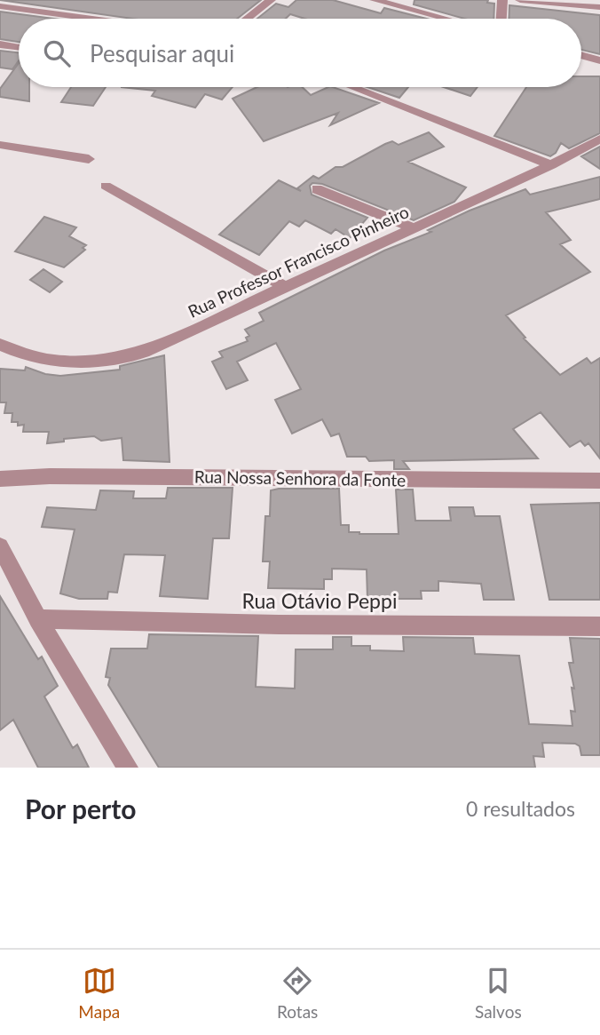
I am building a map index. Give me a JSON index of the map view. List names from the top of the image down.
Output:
{
  "streets": {
    "street": ["Rua Professor Francisco Pinheiro", "Rua Nossa Senhora da Fonte", "Rua Otávio Peppi"]
  },
  "page": {
    "search": "Pesquisar aqui",
    "heading": ["Por perto", "0 resultados"],
    "nav": ["Mapa", "Rotas", "Salvos"]
  }
}
